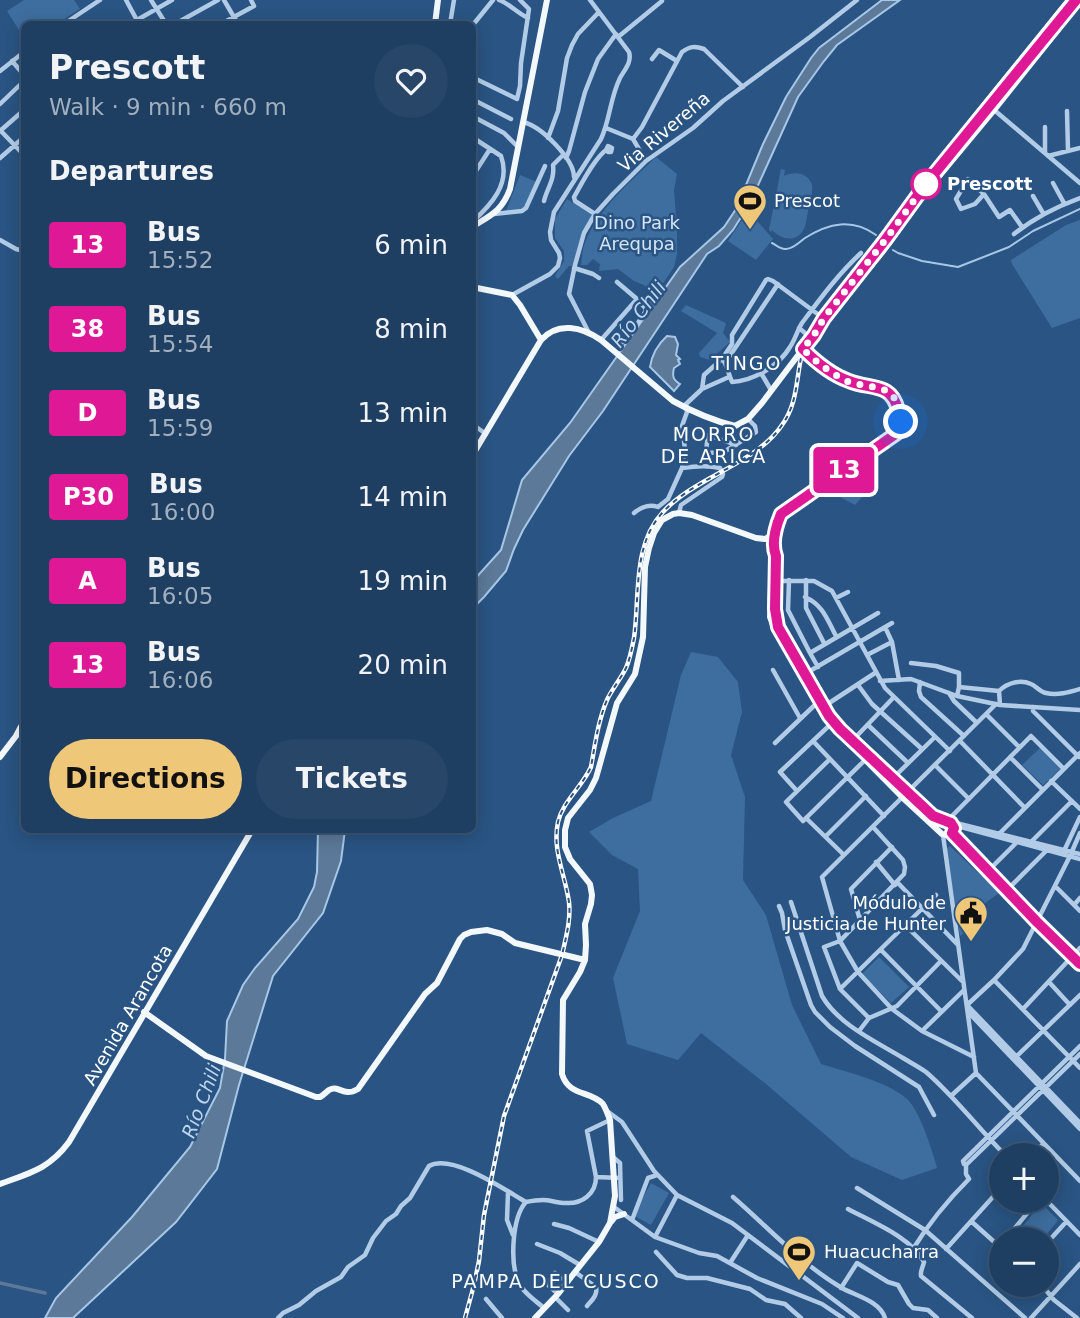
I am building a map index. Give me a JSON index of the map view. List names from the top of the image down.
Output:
{
  "streets": {
    "main road": ["Avenida Arancota"],
    "street": ["Via Rivereña"]
  },
  "districts": ["TINGO", "MORRO DE ARICA", "PAMPA DEL CUSCO"],
  "water": ["Río Chili"],
  "parks": ["Dino Park Arequpa"],
  "places": {
    "other": ["Prescott"],
    "sports": ["Prescot", "Huacucharra"],
    "public building": ["Módulo de Justicia de Hunter"]
  },
  "lines": ["bus line 13"],
  "page": {
    "on_map": "13",
    "heading": [
      ["Prescott", "Walk · 9 min · 660 m"],
      "Departures"
    ],
    "list": [
      {
        "mark": "13",
        "name": "Bus",
        "note": "15:52",
        "value": "6 min"
      },
      {
        "mark": "38",
        "name": "Bus",
        "note": "15:54",
        "value": "8 min"
      },
      {
        "mark": "D",
        "name": "Bus",
        "note": "15:59",
        "value": "13 min"
      },
      {
        "mark": "P30",
        "name": "Bus",
        "note": "16:00",
        "value": "14 min"
      },
      {
        "mark": "A",
        "name": "Bus",
        "note": "16:05",
        "value": "19 min"
      },
      {
        "mark": "13",
        "name": "Bus",
        "note": "16:06",
        "value": "20 min"
      }
    ],
    "buttons": ["Directions", "Tickets"],
    "map_buttons": ["+", "−"]
  }
}
